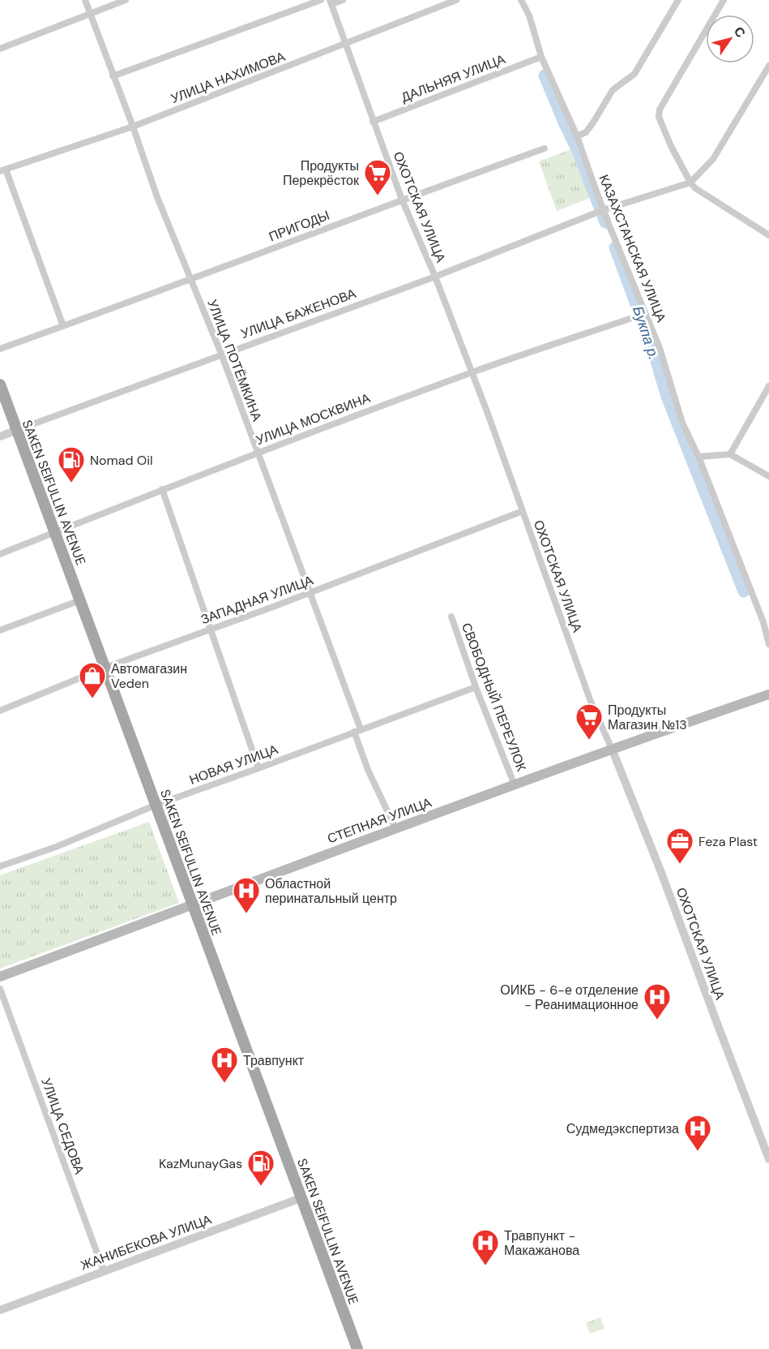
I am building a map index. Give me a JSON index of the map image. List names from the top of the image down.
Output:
{
  "streets": {
    "main road": ["SAKEN SEIFULLIN AVENUE", "СТЕПНАЯ УЛИЦА"],
    "street": [
      "УЛИЦА НАХИМОВА",
      "ДАЛЬНЯЯ УЛИЦА",
      "ОХОТСКАЯ УЛИЦА",
      "ПРИГОДЫ",
      "КАЗАХСТАНСКАЯ УЛИЦА",
      "УЛИЦА БАЖЕНОВА",
      "УЛИЦА ПОТЁМКИНА",
      "УЛИЦА МОСКВИНА",
      "ЗАПАДНАЯ УЛИЦА",
      "СВОБОДНЫЙ ПЕРЕУЛОК",
      "НОВАЯ УЛИЦА",
      "УЛИЦА СЕДОВА",
      "ЖАНИБЕКОВА УЛИЦА"
    ]
  },
  "crossings": [
    ["УЛИЦА НАХИМОВА", "ОХОТСКАЯ УЛИЦА"],
    ["УЛИЦА НАХИМОВА", "ПРИГОДЫ"],
    ["УЛИЦА НАХИМОВА", "УЛИЦА ПОТЁМКИНА"],
    ["ДАЛЬНЯЯ УЛИЦА", "ОХОТСКАЯ УЛИЦА"],
    ["ДАЛЬНЯЯ УЛИЦА", "КАЗАХСТАНСКАЯ УЛИЦА"],
    ["ОХОТСКАЯ УЛИЦА", "ПРИГОДЫ"],
    ["ОХОТСКАЯ УЛИЦА", "УЛИЦА БАЖЕНОВА"],
    ["ОХОТСКАЯ УЛИЦА", "УЛИЦА МОСКВИНА"],
    ["ОХОТСКАЯ УЛИЦА", "ЗАПАДНАЯ УЛИЦА"],
    ["ОХОТСКАЯ УЛИЦА", "СТЕПНАЯ УЛИЦА"],
    ["ПРИГОДЫ", "УЛИЦА ПОТЁМКИНА"],
    ["КАЗАХСТАНСКАЯ УЛИЦА", "УЛИЦА БАЖЕНОВА"],
    ["УЛИЦА БАЖЕНОВА", "УЛИЦА ПОТЁМКИНА"],
    ["УЛИЦА БАЖЕНОВА", "SAKEN SEIFULLIN AVENUE"],
    ["УЛИЦА ПОТЁМКИНА", "УЛИЦА МОСКВИНА"],
    ["УЛИЦА ПОТЁМКИНА", "ЗАПАДНАЯ УЛИЦА"],
    ["УЛИЦА ПОТЁМКИНА", "НОВАЯ УЛИЦА"],
    ["УЛИЦА ПОТЁМКИНА", "СТЕПНАЯ УЛИЦА"],
    ["УЛИЦА МОСКВИНА", "SAKEN SEIFULLIN AVENUE"],
    ["SAKEN SEIFULLIN AVENUE", "ЗАПАДНАЯ УЛИЦА"],
    ["SAKEN SEIFULLIN AVENUE", "НОВАЯ УЛИЦА"],
    ["SAKEN SEIFULLIN AVENUE", "СТЕПНАЯ УЛИЦА"],
    ["SAKEN SEIFULLIN AVENUE", "ЖАНИБЕКОВА УЛИЦА"],
    ["СВОБОДНЫЙ ПЕРЕУЛОК", "НОВАЯ УЛИЦА"],
    ["СВОБОДНЫЙ ПЕРЕУЛОК", "СТЕПНАЯ УЛИЦА"],
    ["УЛИЦА СЕДОВА", "ЖАНИБЕКОВА УЛИЦА"]
  ],
  "water": ["Букпа р."],
  "places": {
    "supermarket": ["Продукты Перекрёсток", "Продукты Магазин №13"],
    "fuel station": ["Nomad Oil", "KazMunayGas"],
    "shop": ["Автомагазин Veden"],
    "office": ["Feza Plast"],
    "hospital": [
      "Областной перинатальный центр",
      "ОИКБ - 6-е отделение - Реанимационное",
      "Травпункт",
      "Судмедэкспертиза",
      "Травпункт - Макажанова"
    ]
  },
  "north": "top right"
}
